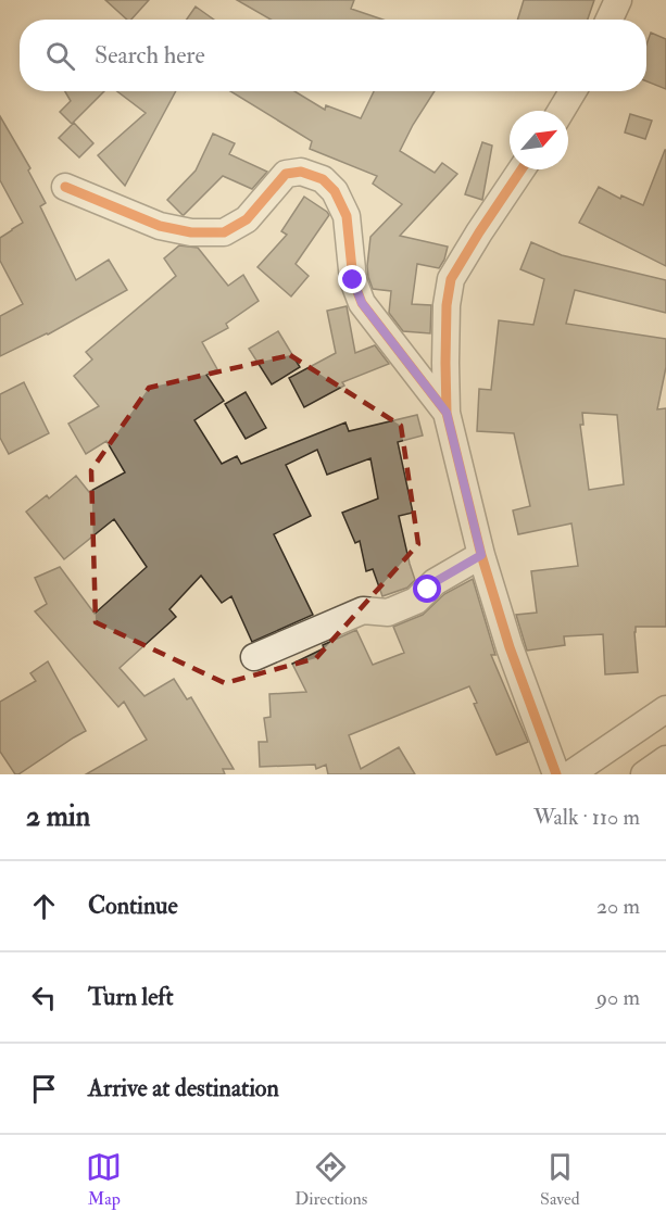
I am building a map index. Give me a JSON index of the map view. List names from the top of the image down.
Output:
{
  "north": "top right",
  "page": {
    "search": "Search here",
    "heading": ["2 min", "Walk · 110 m"],
    "list": [
      ["Continue", "20 m"],
      ["Turn left", "90 m"],
      "Arrive at destination"
    ],
    "nav": ["Map", "Directions", "Saved"]
  }
}
